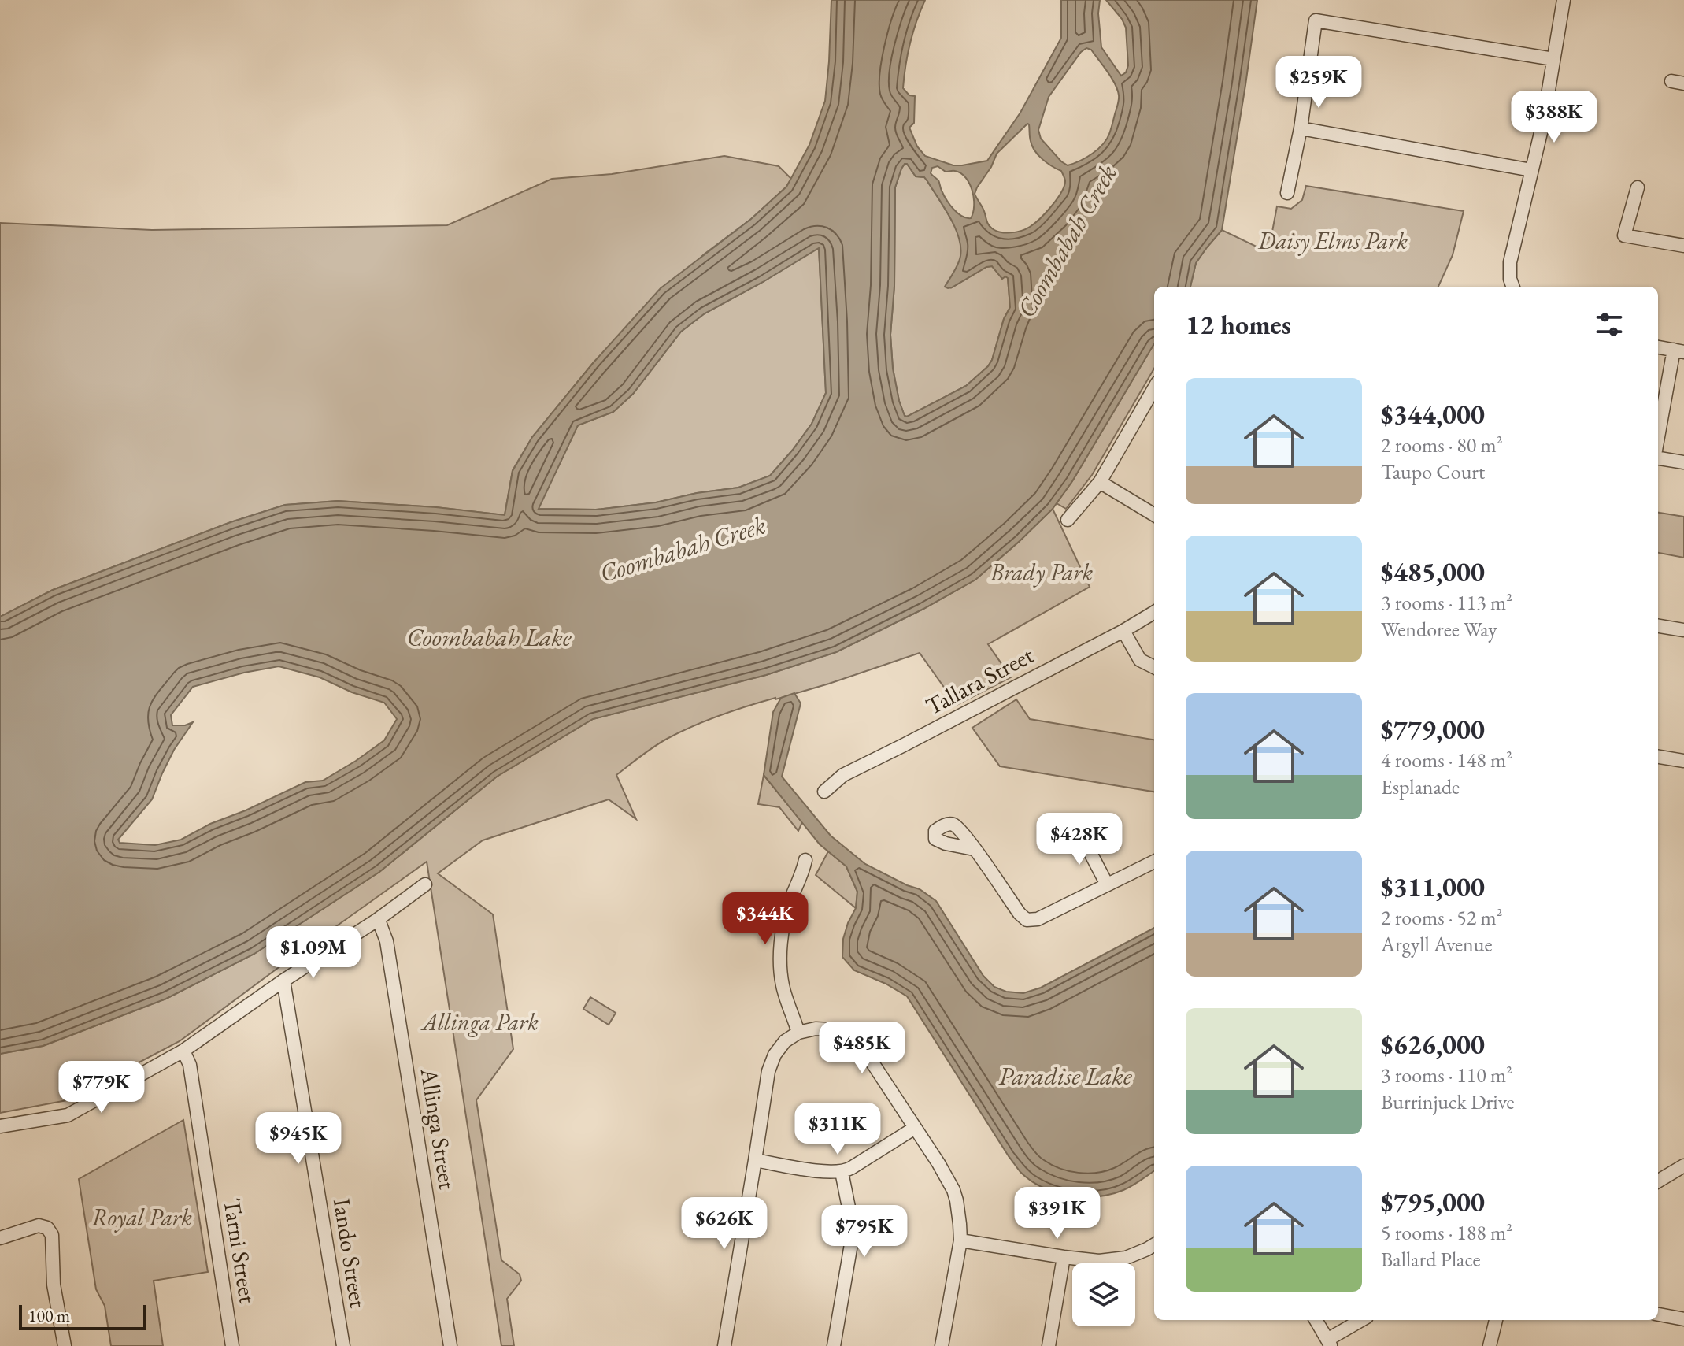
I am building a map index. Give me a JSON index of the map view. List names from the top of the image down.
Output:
{
  "streets": {
    "street": [
      "Tallara Street",
      "Allinga Street",
      "Tarni Street",
      "Iando Street"
    ]
  },
  "water": ["Coombabah Creek", "Coombabah Lake", "Paradise Lake"],
  "parks": [
    "Daisy Elms Park",
    "Brady Park",
    "Allinga Park",
    "Royal Park"
  ],
  "scale_bar": "100 m",
  "page": {
    "price": [
      "$259K",
      "$388K",
      "$428K",
      "$344K",
      "$1.09M",
      "$485K",
      "$779K",
      "$311K",
      "$945K",
      "$391K",
      "$626K",
      "$795K"
    ],
    "heading": "12 homes",
    "list": [
      {
        "name": "$344,000",
        "note": "2 rooms · 80 m² · Taupo Court"
      },
      {
        "name": "$485,000",
        "note": "3 rooms · 113 m² · Wendoree Way"
      },
      {
        "name": "$779,000",
        "note": "4 rooms · 148 m² · Esplanade"
      },
      {
        "name": "$311,000",
        "note": "2 rooms · 52 m² · Argyll Avenue"
      },
      {
        "name": "$626,000",
        "note": "3 rooms · 110 m² · Burrinjuck Drive"
      },
      {
        "name": "$795,000",
        "note": "5 rooms · 188 m² · Ballard Place"
      }
    ],
    "scale": "100 m"
  }
}
